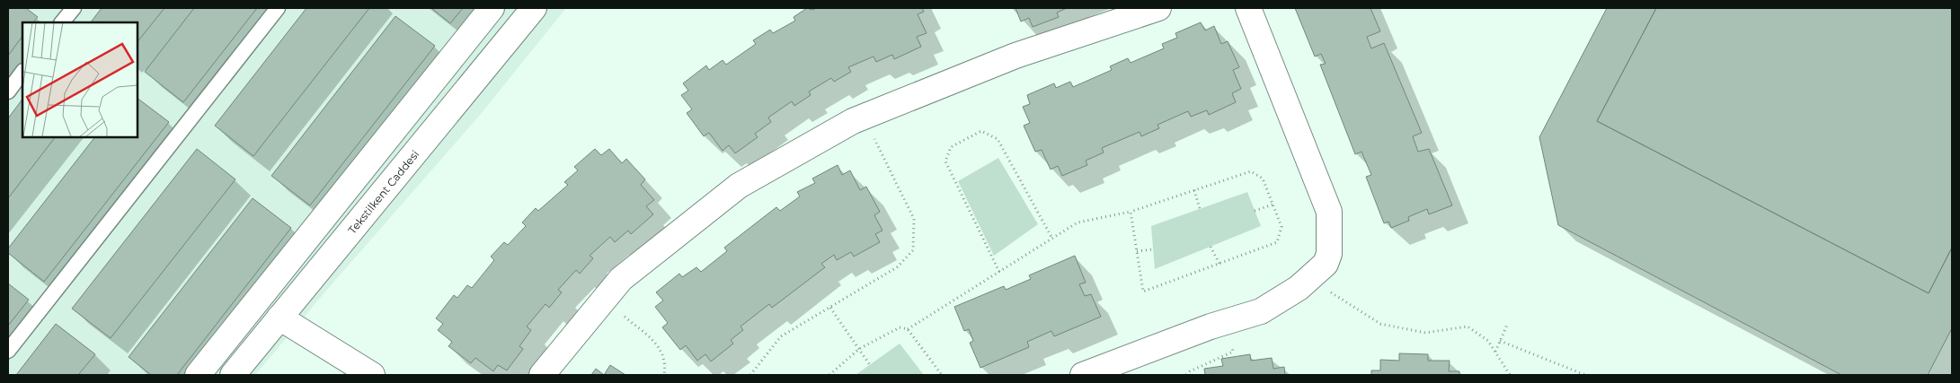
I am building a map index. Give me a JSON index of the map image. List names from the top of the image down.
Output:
{
  "streets": {
    "street": ["Tekstilkent Caddesi"]
  }
}
